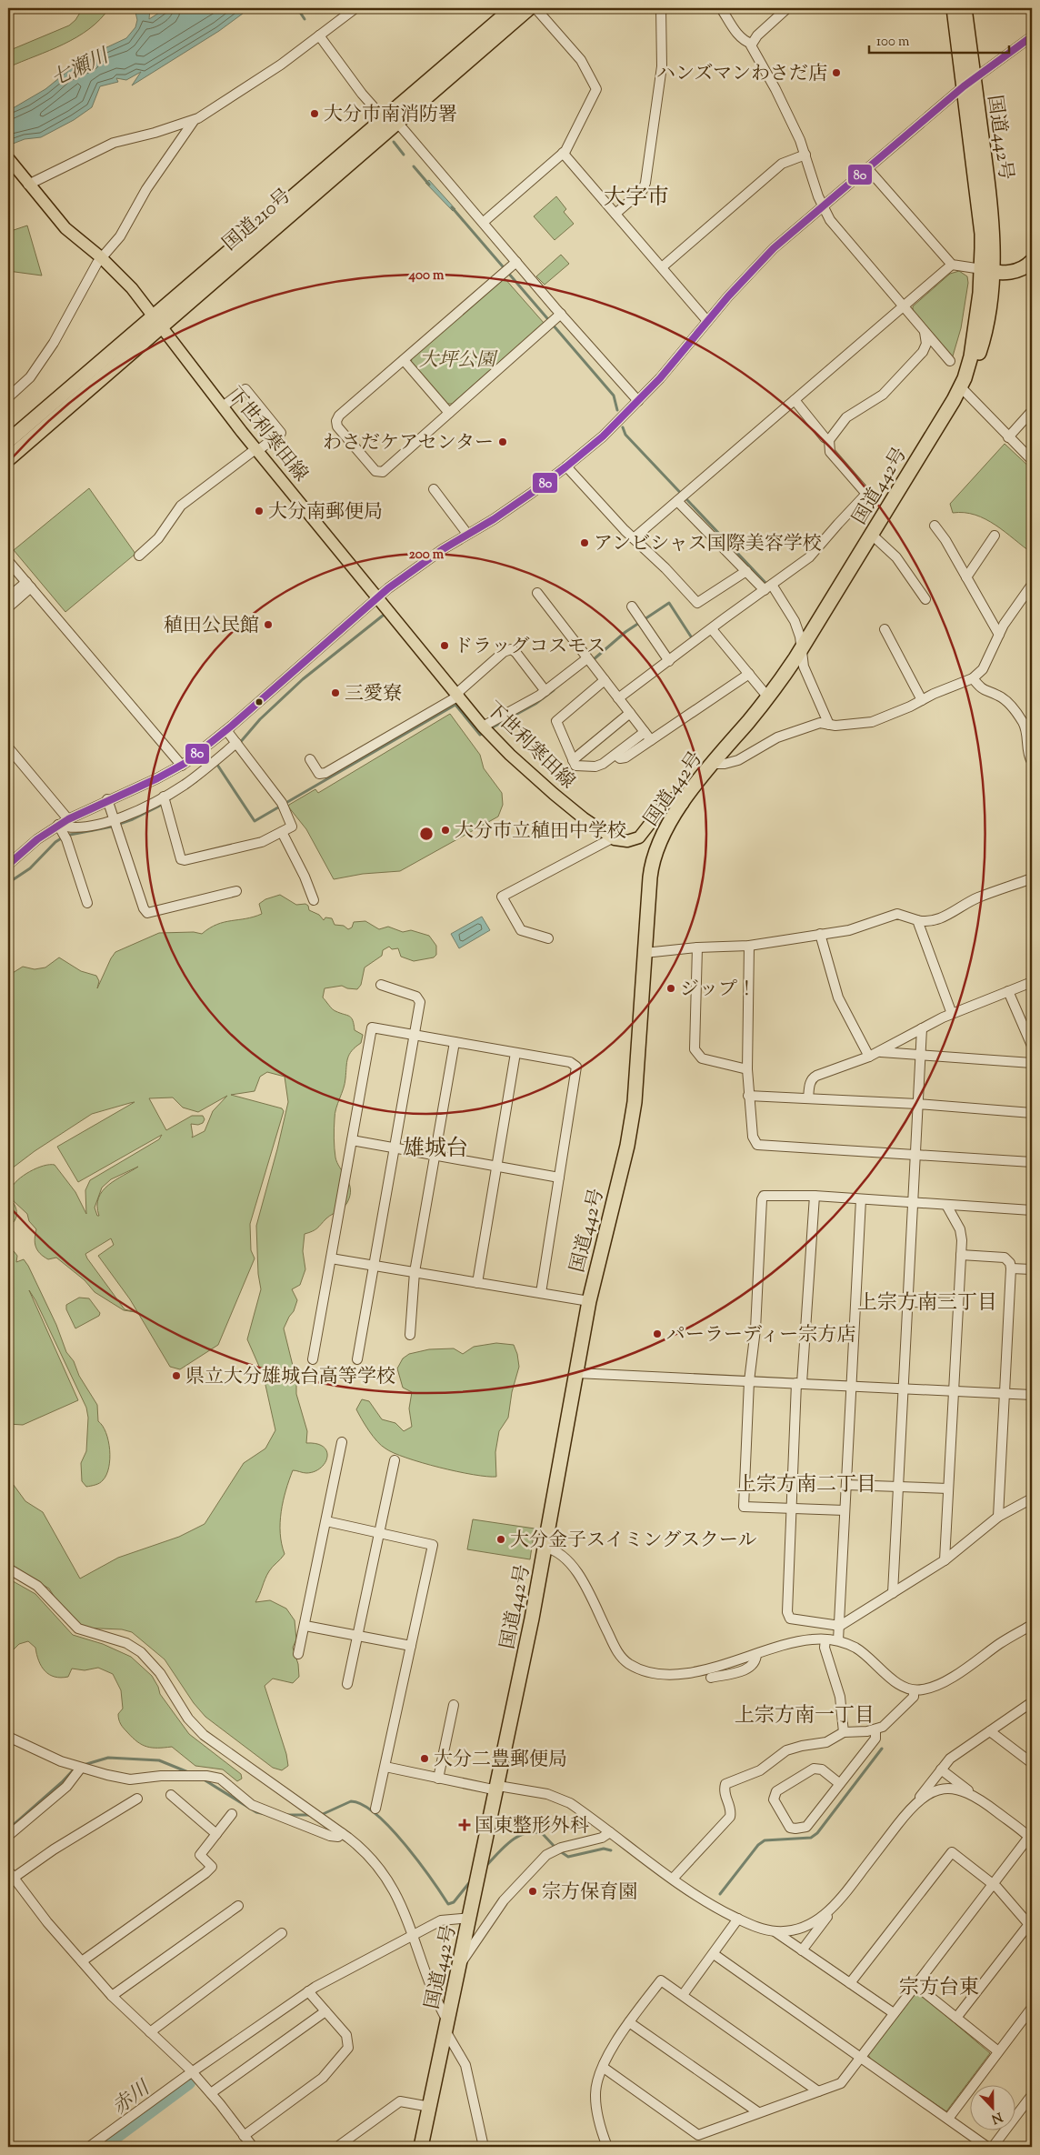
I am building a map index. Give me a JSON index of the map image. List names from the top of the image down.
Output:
{
  "streets": {
    "highway": ["国道442号", "国道210号"],
    "main road": ["下世利寒田線"]
  },
  "crossings": [
    ["国道210号", "下世利寒田線"]
  ],
  "districts": [
    "大字市",
    "雄城台",
    "上宗方南三丁目",
    "上宗方南二丁目",
    "上宗方南一丁目",
    "宗方台東"
  ],
  "water": ["七瀬川", "赤川"],
  "parks": ["大坪公園"],
  "places": {
    "other": [
      "ハンズマンわさだ店",
      "大分市南消防署",
      "わさだケアセンター",
      "大分南郵便局",
      "アンビシャス国際美容学校",
      "稙田公民館",
      "ドラッグコスモス",
      "三愛寮",
      "大分市立稙田中学校",
      "ジップ！",
      "パーラーディー宗方店",
      "県立大分雄城台高等学校",
      "大分金子スイミングスクール",
      "大分二豊郵便局",
      "宗方保育園"
    ],
    "health": ["国東整形外科"]
  },
  "lines": ["transit line 80"],
  "scale_bar": "100 m",
  "north": "bottom",
  "rings": ["400 m", "200 m"]
}
